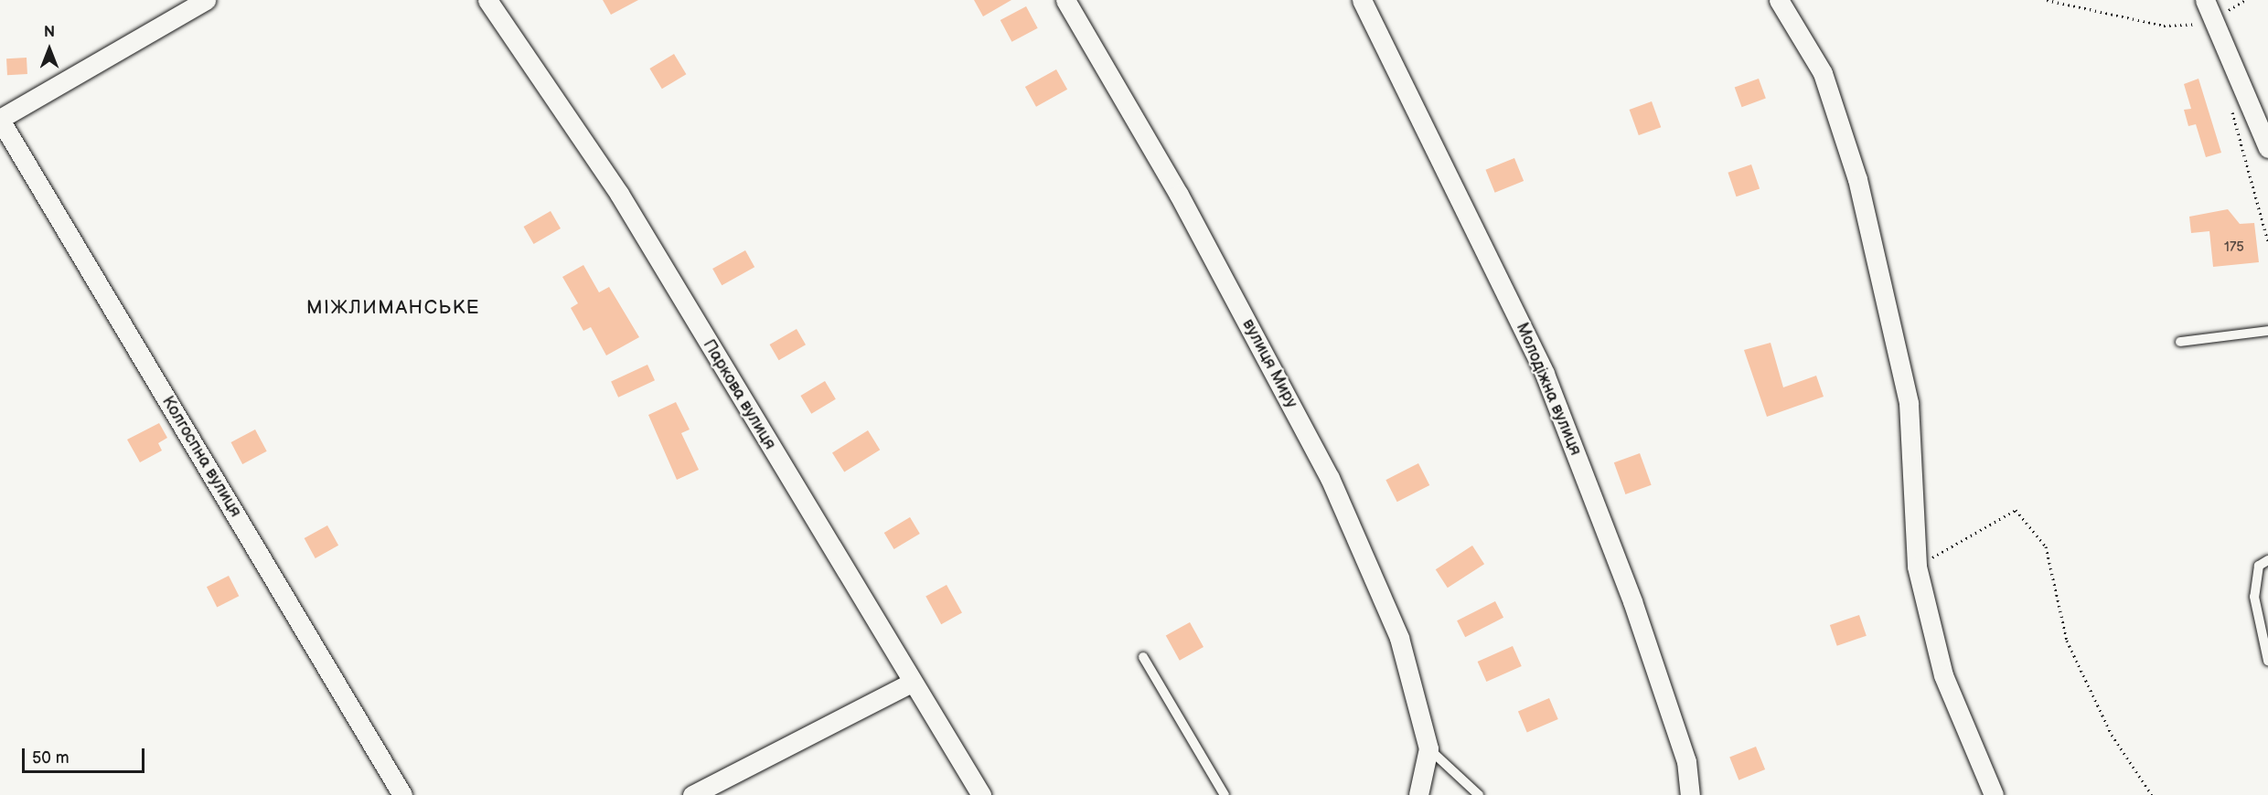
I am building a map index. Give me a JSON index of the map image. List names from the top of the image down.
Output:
{
  "streets": {
    "street": [
      "вулиця Миру",
      "Молодіжна вулиця",
      "Паркова вулиця",
      "Колгоспна вулиця"
    ]
  },
  "districts": ["МІЖЛИМАНСЬКЕ"],
  "house_numbers": ["175"],
  "scale_bar": "50 m",
  "north": "top"
}
